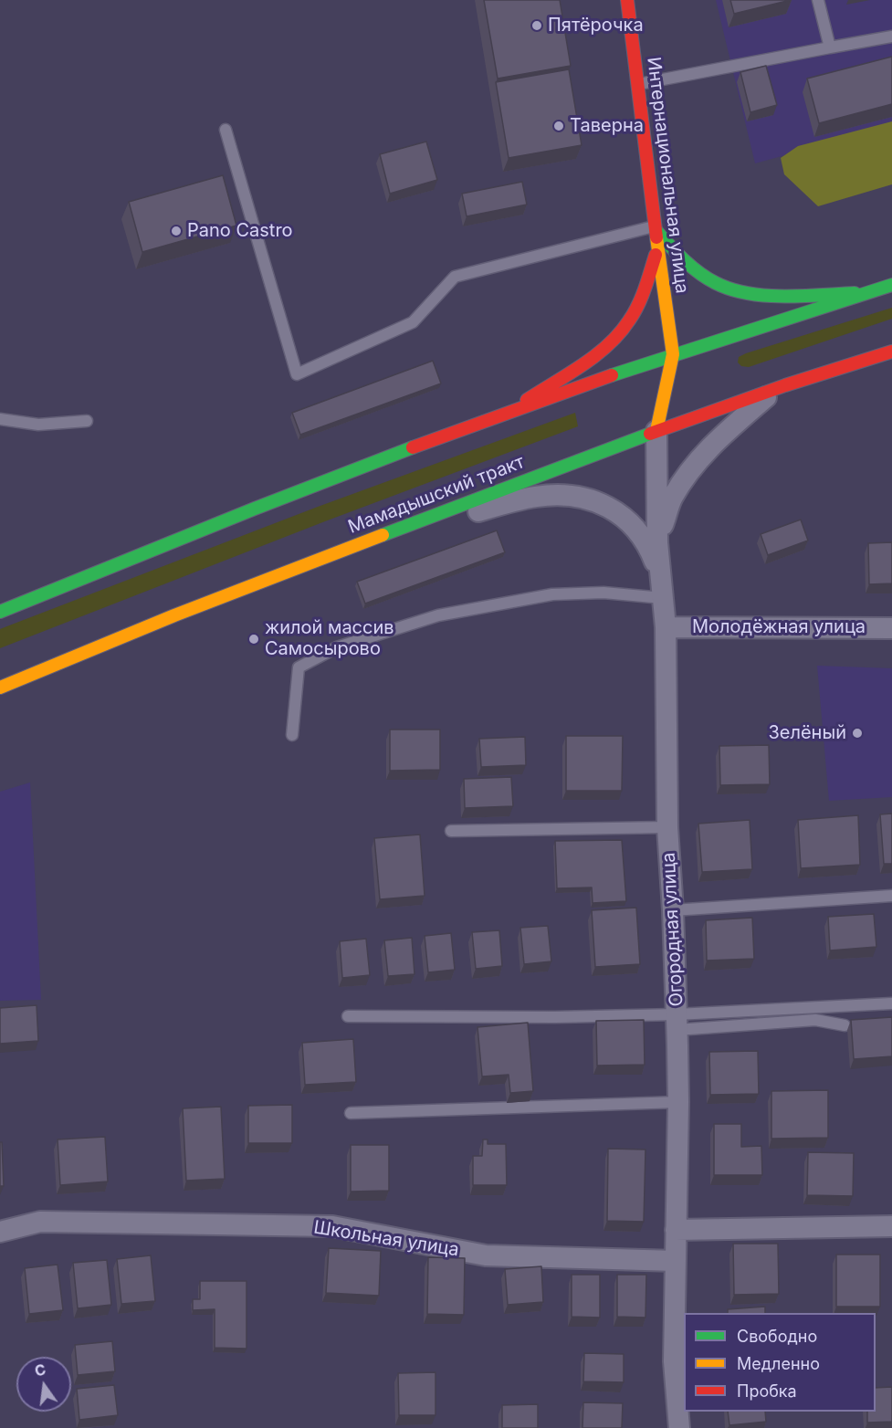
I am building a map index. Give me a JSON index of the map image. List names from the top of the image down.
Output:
{
  "streets": {
    "main road": ["Интернациональная улица", "Мамадышский тракт"],
    "street": ["Молодёжная улица", "Огородная улица", "Школьная улица"]
  },
  "crossings": [
    ["Мамадышский тракт", "Огородная улица"],
    ["Молодёжная улица", "Огородная улица"],
    ["Огородная улица", "Школьная улица"]
  ],
  "places": [
    "Пятёрочка",
    "Таверна",
    "Pano Castro",
    "жилой массив Самосырово",
    "Зелёный"
  ],
  "legend": ["Свободно", "Медленно", "Пробка"],
  "north": "top"
}
